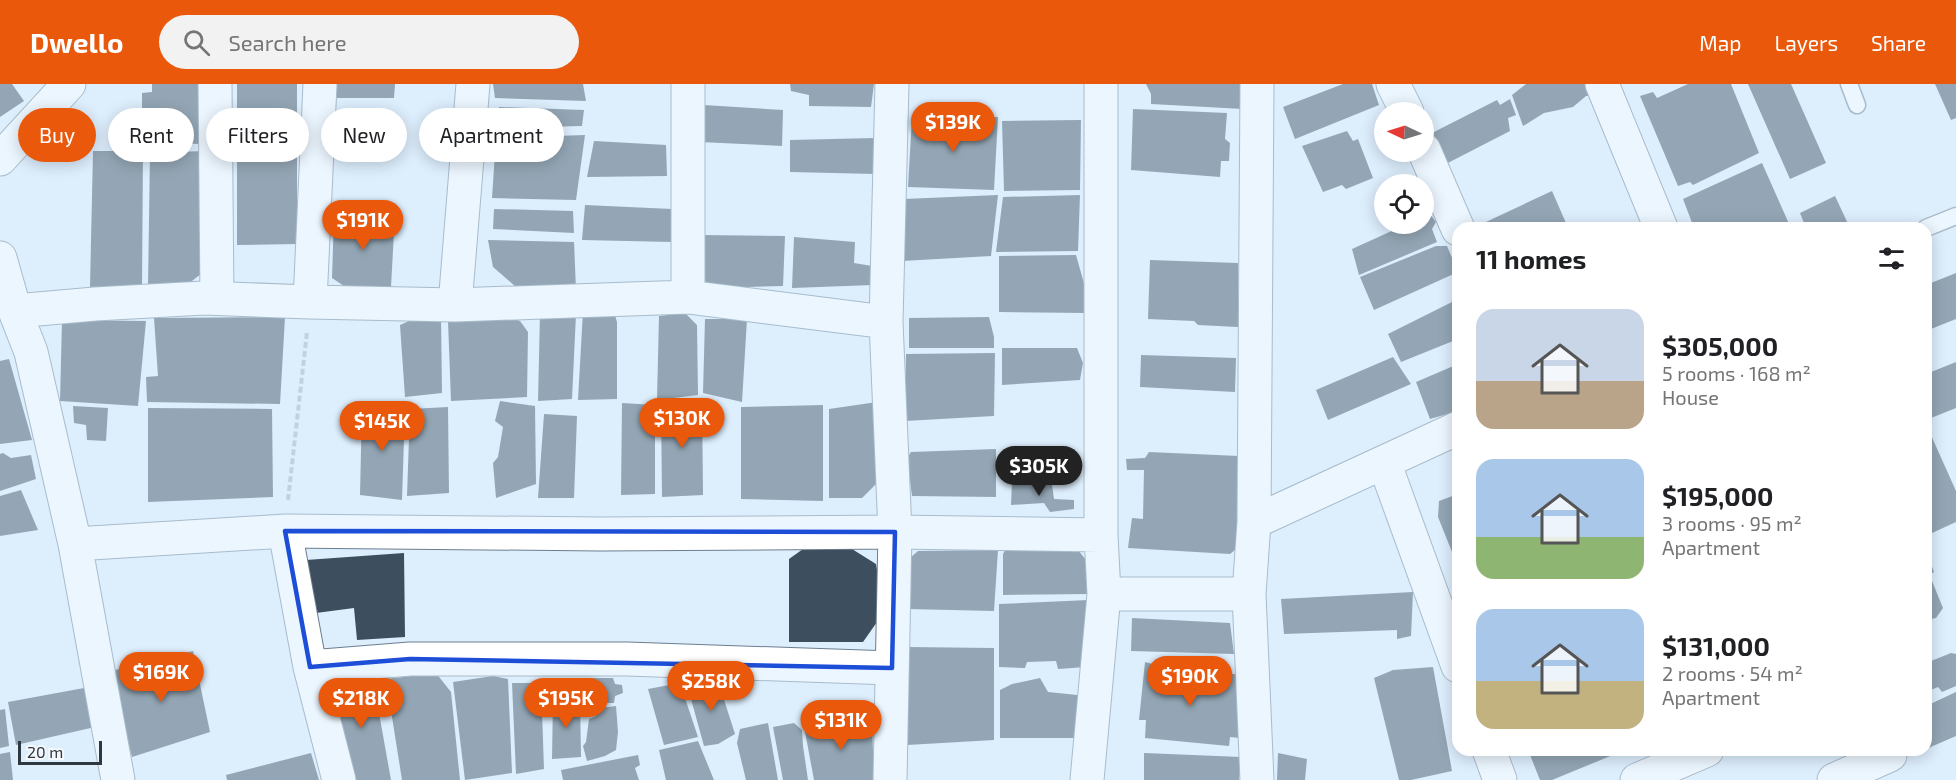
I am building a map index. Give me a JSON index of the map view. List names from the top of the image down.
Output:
{
  "scale_bar": "20 m",
  "north": "left",
  "page": {
    "header": "Dwello",
    "search": "Search here",
    "nav": ["Map", "Layers", "Share"],
    "price": [
      "$139K",
      "$191K",
      "$130K",
      "$145K",
      "$305K",
      "$169K",
      "$190K",
      "$258K",
      "$218K",
      "$195K",
      "$131K"
    ],
    "chip": [
      "Buy",
      "Rent",
      "Filters",
      "New",
      "Apartment"
    ],
    "heading": "11 homes",
    "list": [
      {
        "name": "$305,000",
        "note": "5 rooms · 168 m² · House"
      },
      {
        "name": "$195,000",
        "note": "3 rooms · 95 m² · Apartment"
      },
      {
        "name": "$131,000",
        "note": "2 rooms · 54 m² · Apartment"
      }
    ],
    "scale": "20 m"
  }
}
